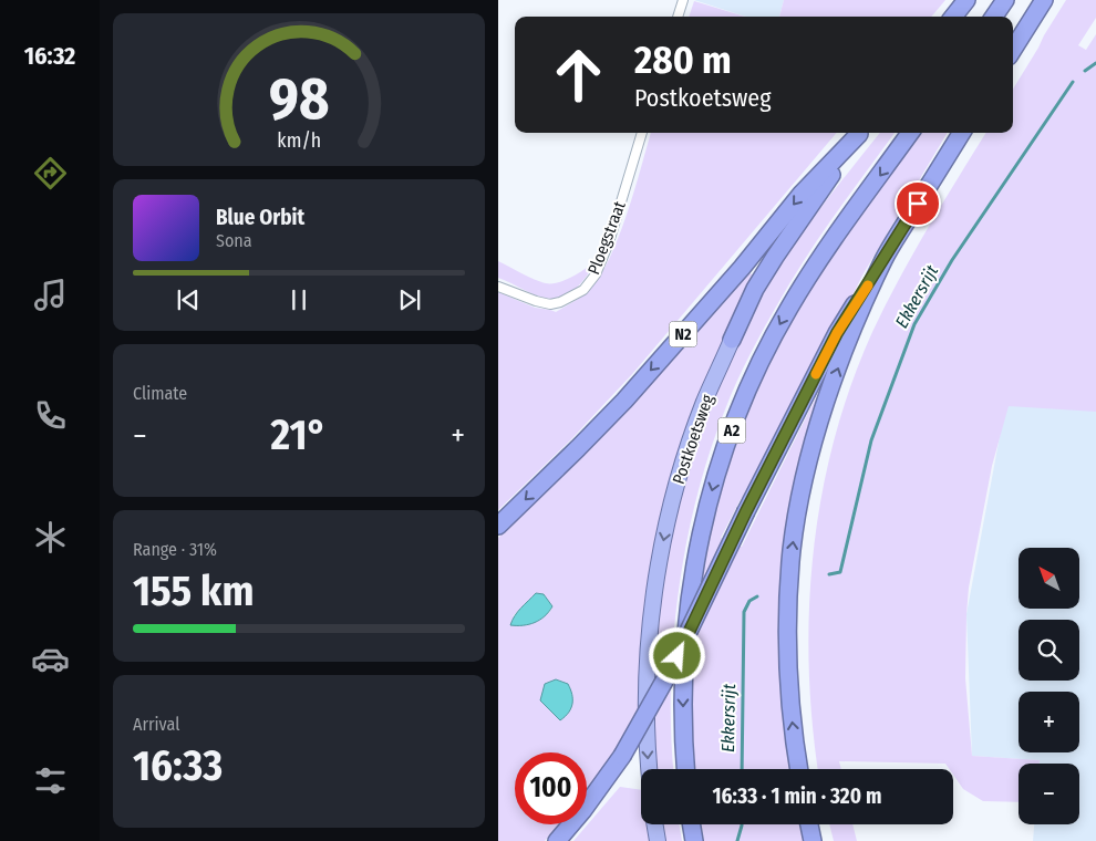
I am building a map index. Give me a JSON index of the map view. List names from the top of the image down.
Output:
{
  "streets": {
    "highway": ["N2", "A2", "Postkoetsweg"],
    "street": ["Ploegstraat"]
  },
  "water": ["Ekkersrijt"],
  "north": "top left",
  "page": {
    "tabs": "16:32",
    "turn": ["280 m", "Postkoetsweg"],
    "song": ["Blue Orbit", "Sona"],
    "tile": [
      "Climate",
      ["Range · 31%", "155 km"],
      ["Arrival", "16:33"]
    ],
    "heat": ["−", "21°", "+"],
    "map_buttons": ["+", "−"],
    "limit": "100",
    "trip": "16:33 · 1 min · 320 m",
    "gauge": ["98", "km/h"]
  }
}
